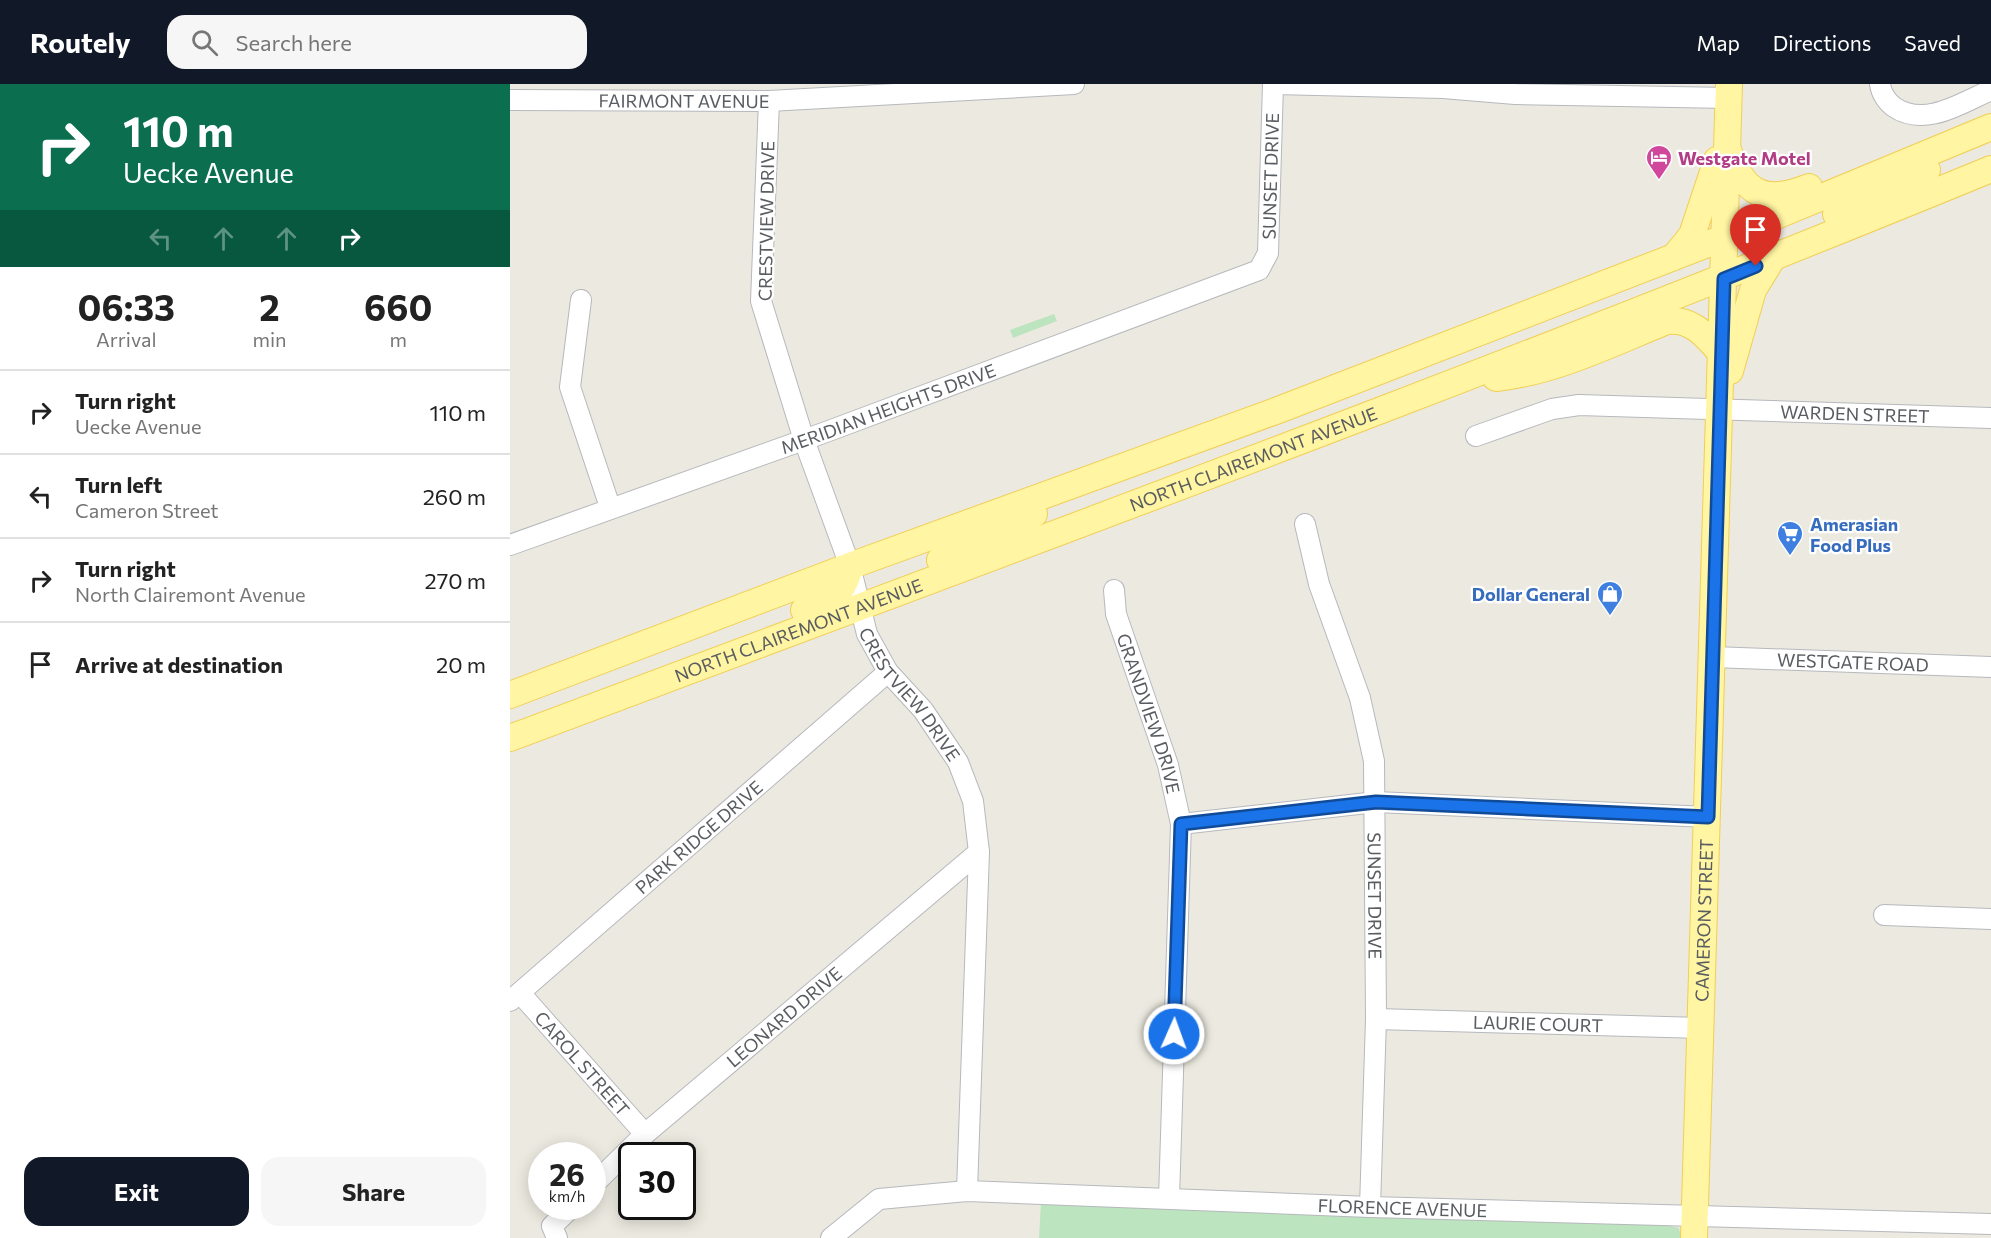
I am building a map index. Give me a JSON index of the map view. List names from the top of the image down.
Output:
{
  "streets": {
    "main road": ["NORTH CLAIREMONT AVENUE", "CAMERON STREET"],
    "street": [
      "FAIRMONT AVENUE",
      "SUNSET DRIVE",
      "CRESTVIEW DRIVE",
      "MERIDIAN HEIGHTS DRIVE",
      "WARDEN STREET",
      "WESTGATE ROAD",
      "GRANDVIEW DRIVE",
      "PARK RIDGE DRIVE",
      "LEONARD DRIVE",
      "LAURIE COURT",
      "CAROL STREET",
      "FLORENCE AVENUE"
    ]
  },
  "crossings": [
    ["FAIRMONT AVENUE", "CRESTVIEW DRIVE"],
    ["SUNSET DRIVE", "MERIDIAN HEIGHTS DRIVE"],
    ["SUNSET DRIVE", "LAURIE COURT"],
    ["SUNSET DRIVE", "FLORENCE AVENUE"],
    ["CRESTVIEW DRIVE", "MERIDIAN HEIGHTS DRIVE"],
    ["CRESTVIEW DRIVE", "NORTH CLAIREMONT AVENUE"],
    ["CRESTVIEW DRIVE", "PARK RIDGE DRIVE"],
    ["CRESTVIEW DRIVE", "LEONARD DRIVE"],
    ["CRESTVIEW DRIVE", "FLORENCE AVENUE"],
    ["WARDEN STREET", "CAMERON STREET"],
    ["NORTH CLAIREMONT AVENUE", "CAMERON STREET"],
    ["WESTGATE ROAD", "CAMERON STREET"],
    ["GRANDVIEW DRIVE", "FLORENCE AVENUE"],
    ["PARK RIDGE DRIVE", "CAROL STREET"],
    ["CAMERON STREET", "LAURIE COURT"],
    ["CAMERON STREET", "FLORENCE AVENUE"],
    ["LEONARD DRIVE", "CAROL STREET"]
  ],
  "places": {
    "hotel": ["Westgate Motel"],
    "supermarket": ["Amerasian Food Plus"],
    "shop": ["Dollar General"]
  },
  "page": {
    "header": "Routely",
    "search": "Search here",
    "nav": ["Map", "Directions", "Saved"],
    "turn": ["110 m", "Uecke Avenue"],
    "eta": [
      "06:33",
      "Arrival",
      "2",
      "min",
      "660",
      "m"
    ],
    "list": [
      {
        "name": "Turn right",
        "note": "Uecke Avenue",
        "value": "110 m"
      },
      {
        "name": "Turn left",
        "note": "Cameron Street",
        "value": "260 m"
      },
      {
        "name": "Turn right",
        "note": "North Clairemont Avenue",
        "value": "270 m"
      },
      {
        "name": "Arrive at destination",
        "value": "20 m"
      }
    ],
    "speed": "26 km/h",
    "limit": "30",
    "buttons": ["Exit", "Share"]
  }
}
